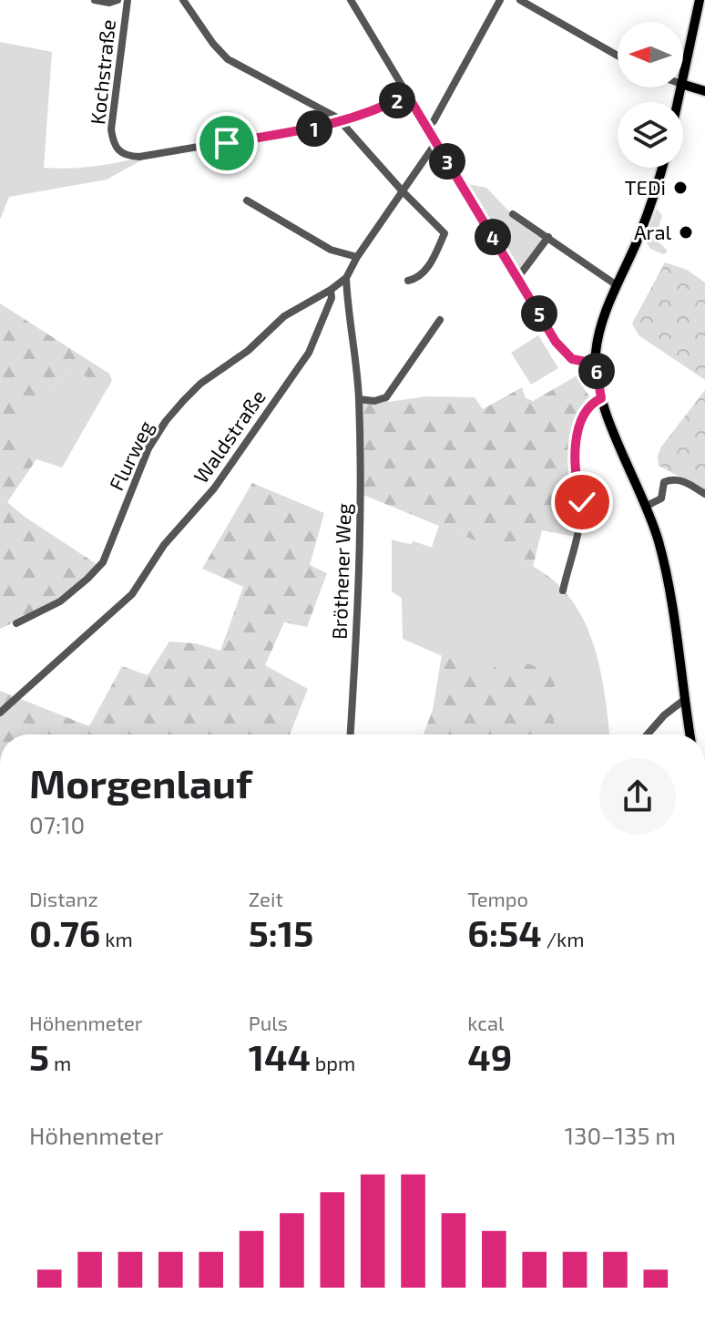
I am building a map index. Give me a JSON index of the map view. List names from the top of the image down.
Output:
{
  "streets": {
    "street": [
      "Kochstraße",
      "Waldstraße",
      "Flurweg",
      "Bröthener Weg"
    ]
  },
  "crossings": [
    ["Waldstraße", "Flurweg"]
  ],
  "places": ["TEDi", "Aral"],
  "north": "left",
  "page": {
    "pins": [
      "2",
      "1",
      "3",
      "4",
      "5",
      "6"
    ],
    "heading": ["Morgenlauf", "07:10"],
    "stats": [
      ["Distanz", "0.76 km"],
      ["Zeit", "5:15"],
      ["Tempo", "6:54 /km"],
      ["Höhenmeter", "5 m"],
      ["Puls", "144 bpm"],
      ["kcal", "49"]
    ],
    "chart": ["Höhenmeter", "130–135 m"]
  }
}
